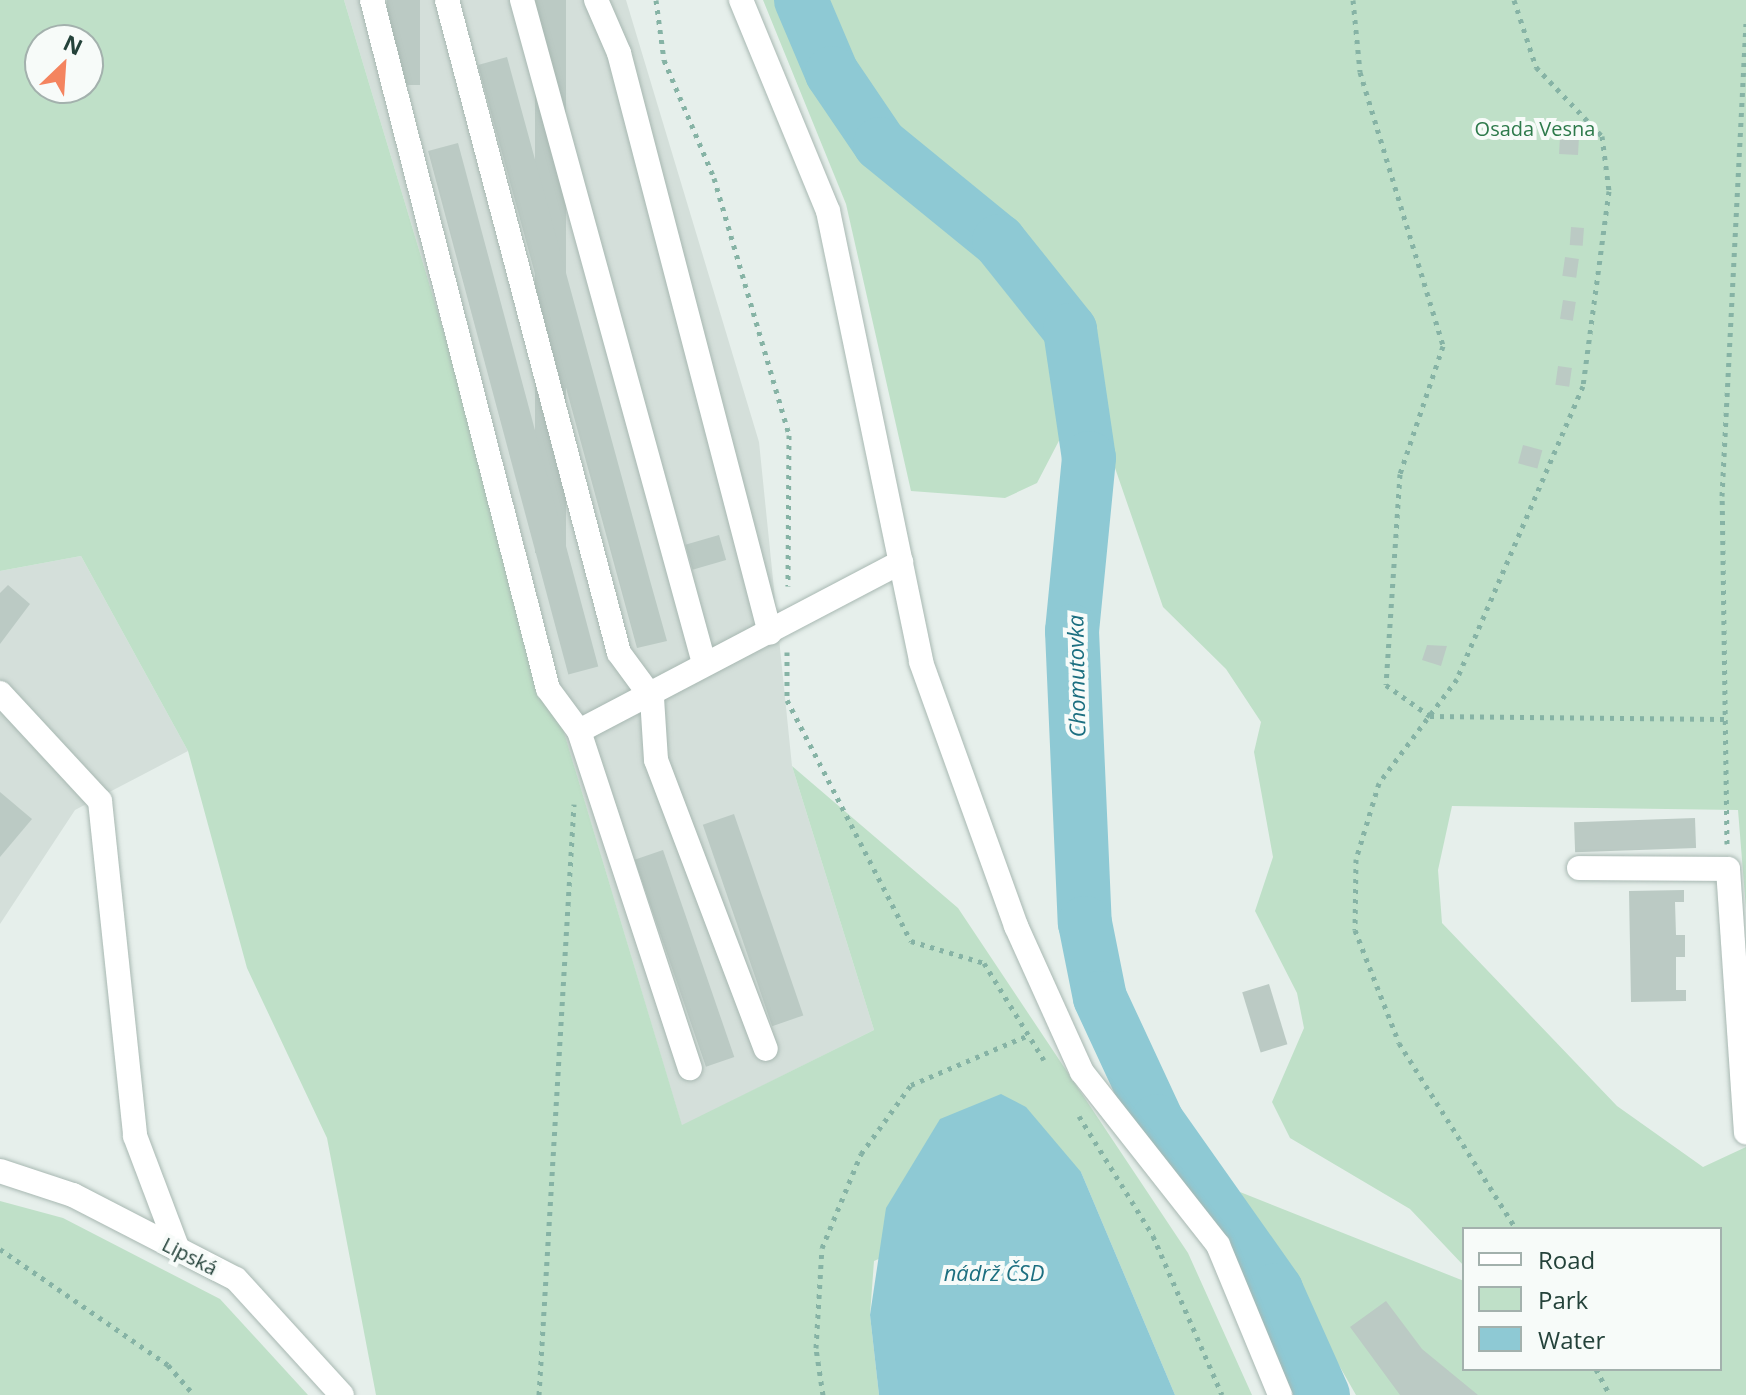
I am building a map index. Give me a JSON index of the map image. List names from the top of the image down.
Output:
{
  "streets": {
    "street": ["Lipská"]
  },
  "water": ["Chomutovka", "nádrž ČSD"],
  "parks": ["Osada Vesna"],
  "legend": ["Road", "Park", "Water"],
  "north": "top right"
}
